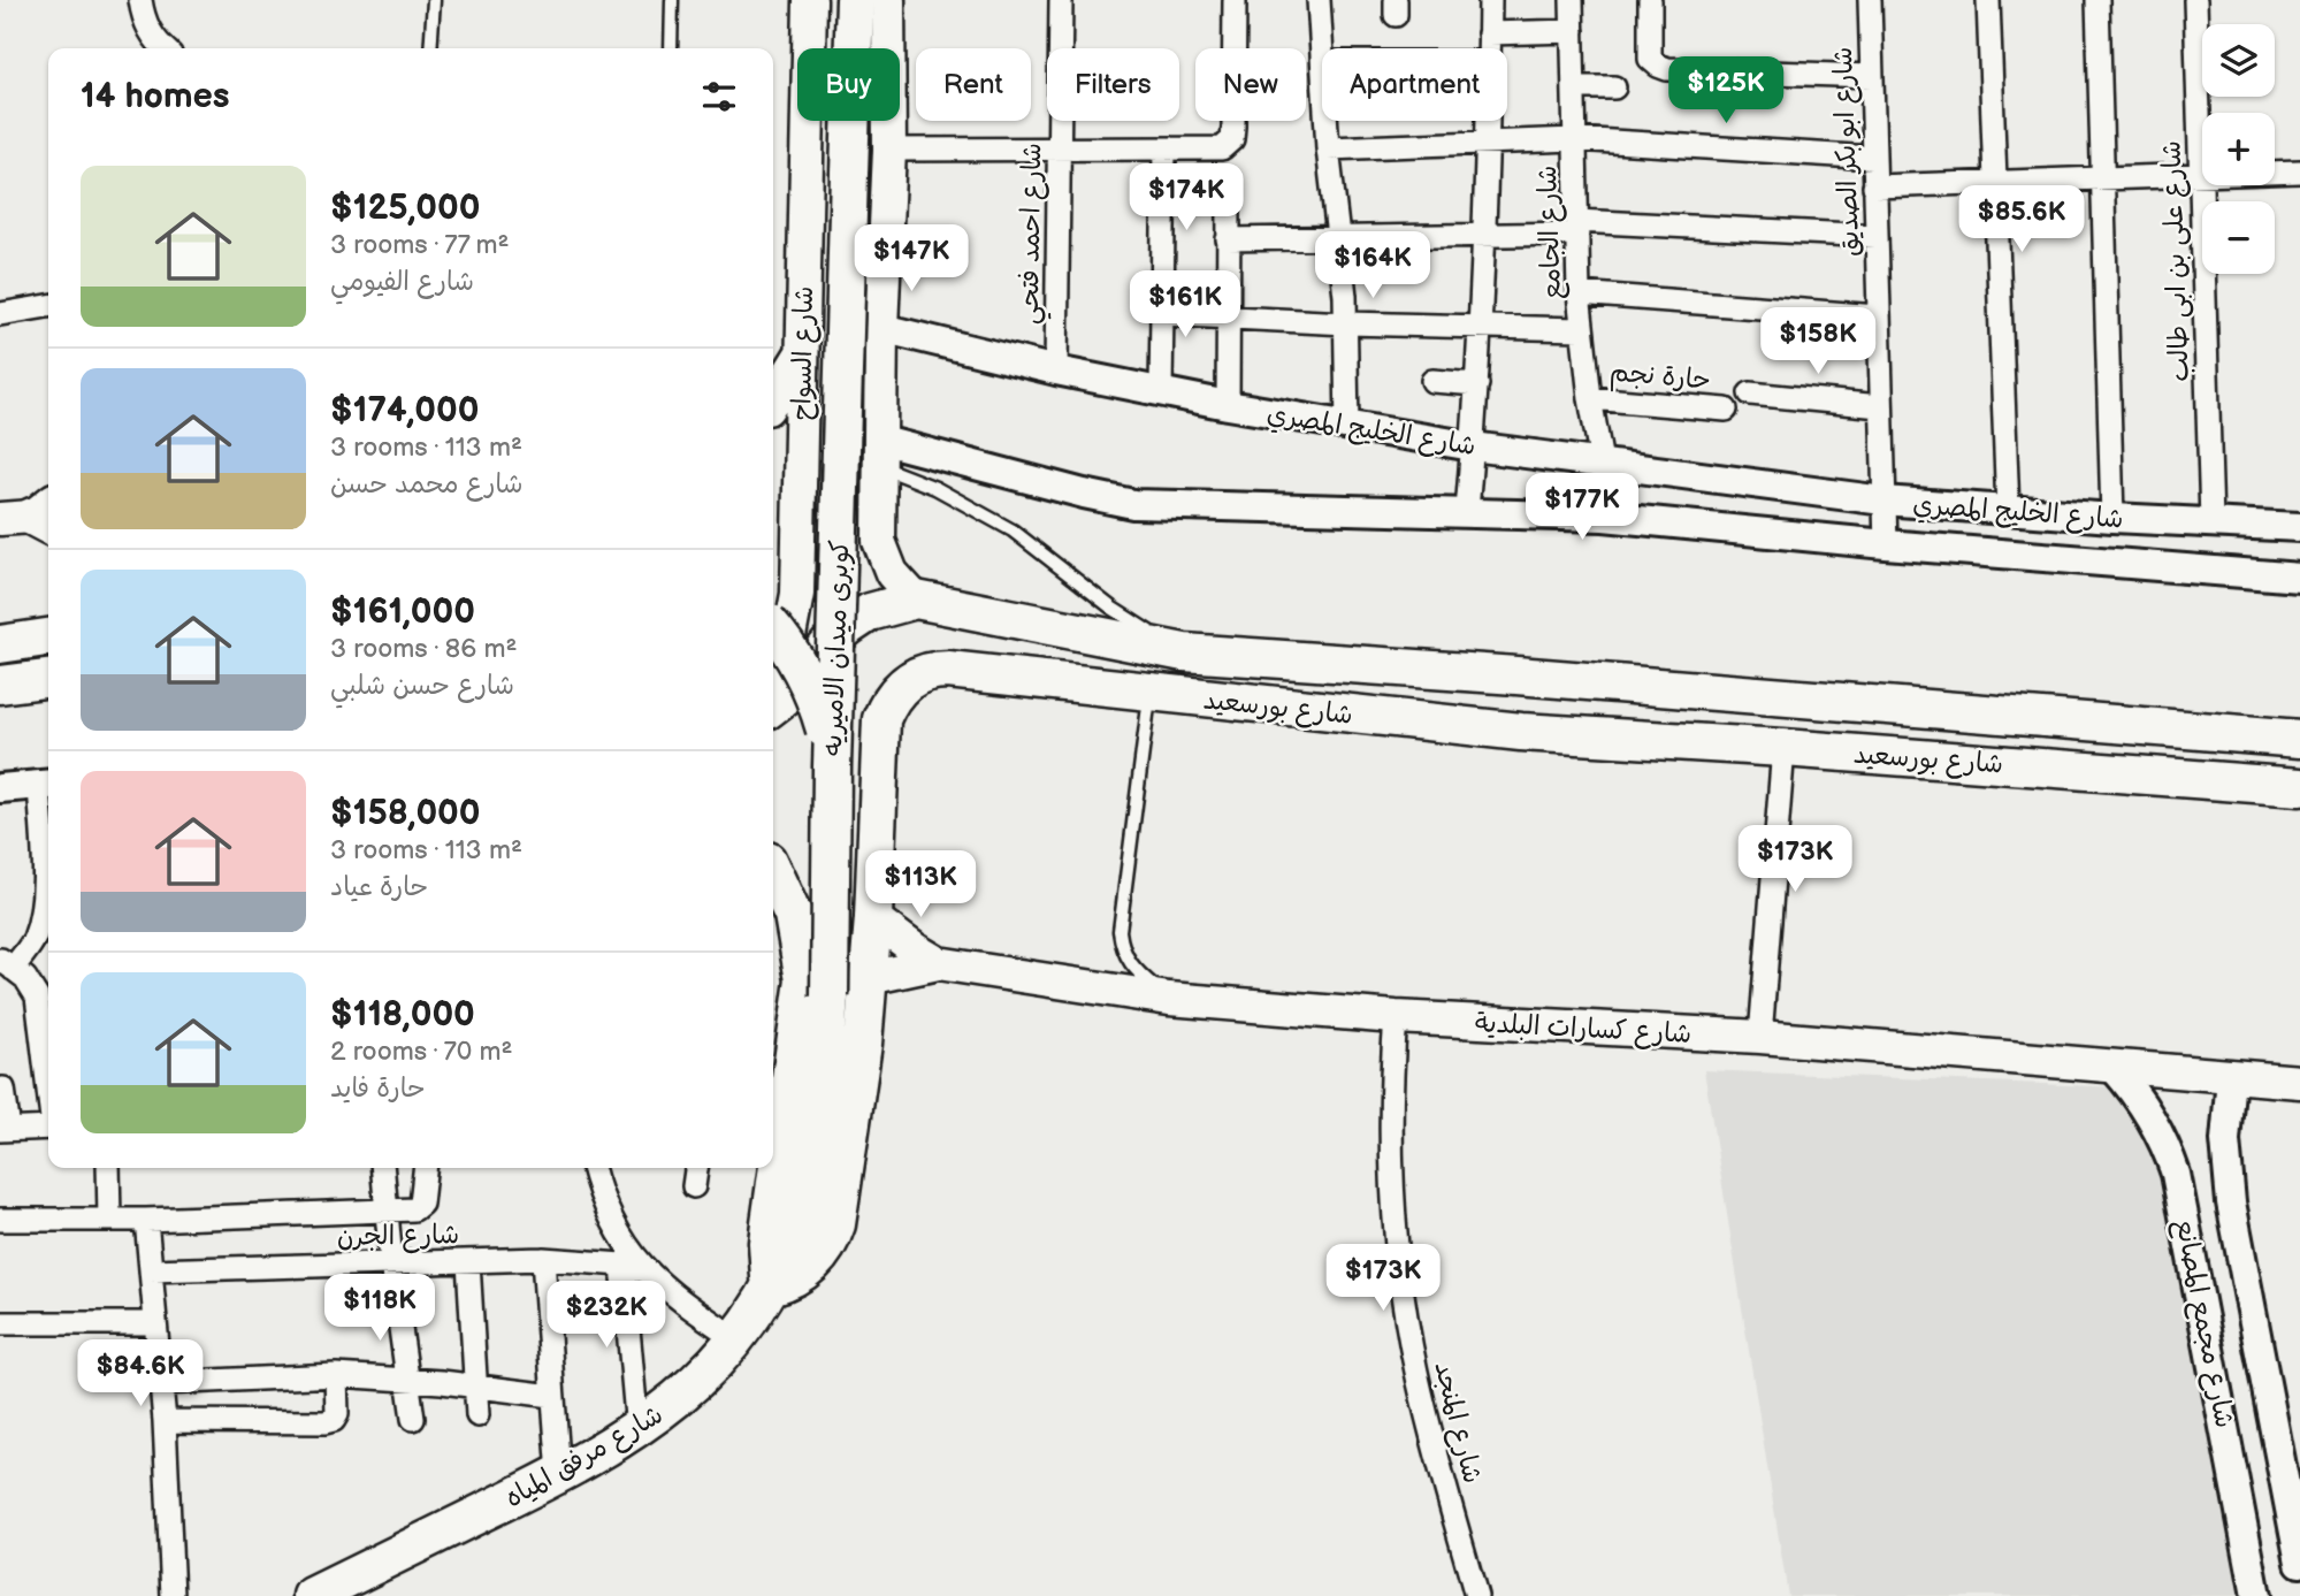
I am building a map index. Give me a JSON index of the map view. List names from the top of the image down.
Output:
{
  "streets": {
    "main road": [
      "شارع السواح",
      "كوبرى ميدان الاميريه",
      "شارع بورسعيد",
      "شارع كسارات البلدية",
      "شارع مرفق المياه"
    ],
    "street": [
      "شارع ابو بكر الصديق",
      "شارع الجامع",
      "شارع احمد فتحي",
      "شارع على بن ابى طالب",
      "حارة نجم",
      "شارع الخليج المصري",
      "شارع الجرن",
      "شارع مجمع المصانع",
      "شارع المنجد"
    ]
  },
  "crossings": [
    ["شارع ابو بكر الصديق", "شارع الخليج المصري"],
    ["شارع الجامع", "حارة نجم"],
    ["شارع الجامع", "شارع الخليج المصري"],
    ["شارع احمد فتحي", "شارع الخليج المصري"],
    ["شارع على بن ابى طالب", "شارع الخليج المصري"],
    ["شارع الخليج المصري", "شارع بورسعيد"],
    ["كوبرى ميدان الاميريه", "شارع بورسعيد"],
    ["كوبرى ميدان الاميريه", "شارع مرفق المياه"],
    ["شارع بورسعيد", "شارع كسارات البلدية"],
    ["شارع بورسعيد", "شارع مرفق المياه"],
    ["شارع كسارات البلدية", "شارع مجمع المصانع"],
    ["شارع كسارات البلدية", "شارع المنجد"]
  ],
  "page": {
    "map_buttons": ["+", "−"],
    "chip": [
      "Buy",
      "Rent",
      "Filters",
      "New",
      "Apartment"
    ],
    "heading": "14 homes",
    "price": [
      "$125K",
      "$174K",
      "$85.6K",
      "$147K",
      "$164K",
      "$161K",
      "$158K",
      "$177K",
      "$173K",
      "$113K",
      "$173K",
      "$118K",
      "$232K",
      "$84.6K"
    ],
    "list": [
      {
        "name": "$125,000",
        "note": "3 rooms · 77 m² · شارع الفيومي"
      },
      {
        "name": "$174,000",
        "note": "3 rooms · 113 m² · شارع محمد حسن"
      },
      {
        "name": "$161,000",
        "note": "3 rooms · 86 m² · شارع حسن شلبي"
      },
      {
        "name": "$158,000",
        "note": "3 rooms · 113 m² · حارة عياد"
      },
      {
        "name": "$118,000",
        "note": "2 rooms · 70 m² · حارة فايد"
      }
    ]
  }
}
